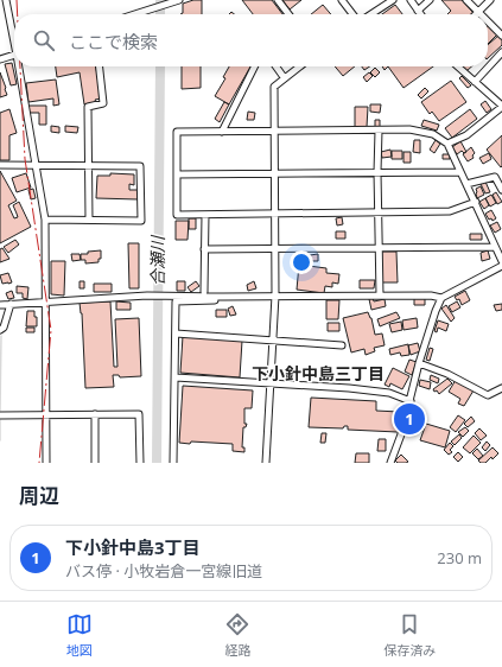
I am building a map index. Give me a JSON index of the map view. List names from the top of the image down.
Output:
{
  "districts": ["下小針中島三丁目"],
  "water": ["合瀬川"],
  "page": {
    "search": "ここで検索",
    "pins": "1",
    "heading": "周辺",
    "list": [
      {
        "mark": "1",
        "name": "下小針中島3丁目",
        "note": "バス停 · 小牧岩倉一宮線旧道",
        "value": "230 m"
      }
    ],
    "nav": ["地図", "経路", "保存済み"]
  }
}
